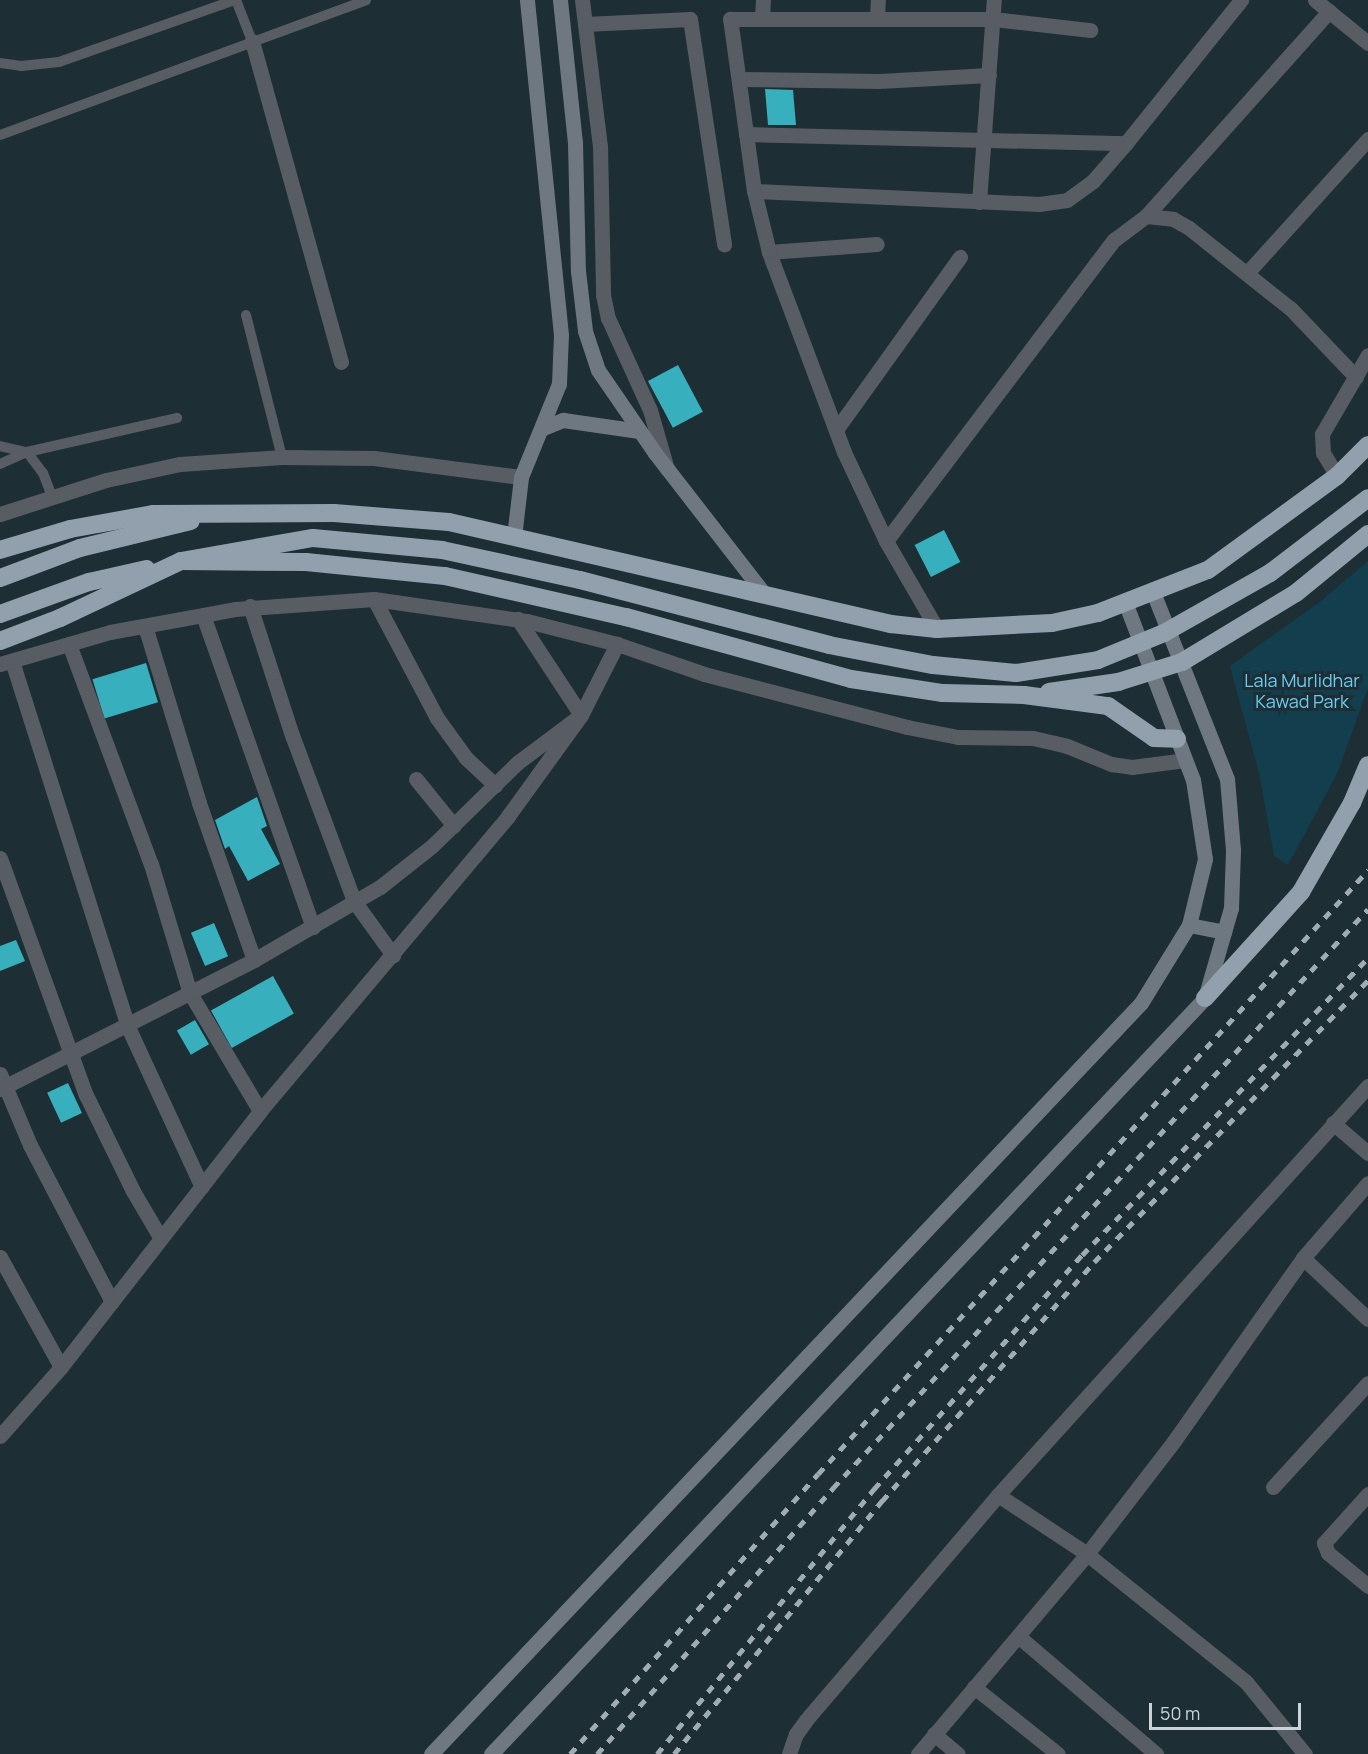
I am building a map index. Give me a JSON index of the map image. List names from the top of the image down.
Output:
{
  "parks": ["Lala Murlidhar Kawad Park"],
  "scale_bar": "50 m"
}
